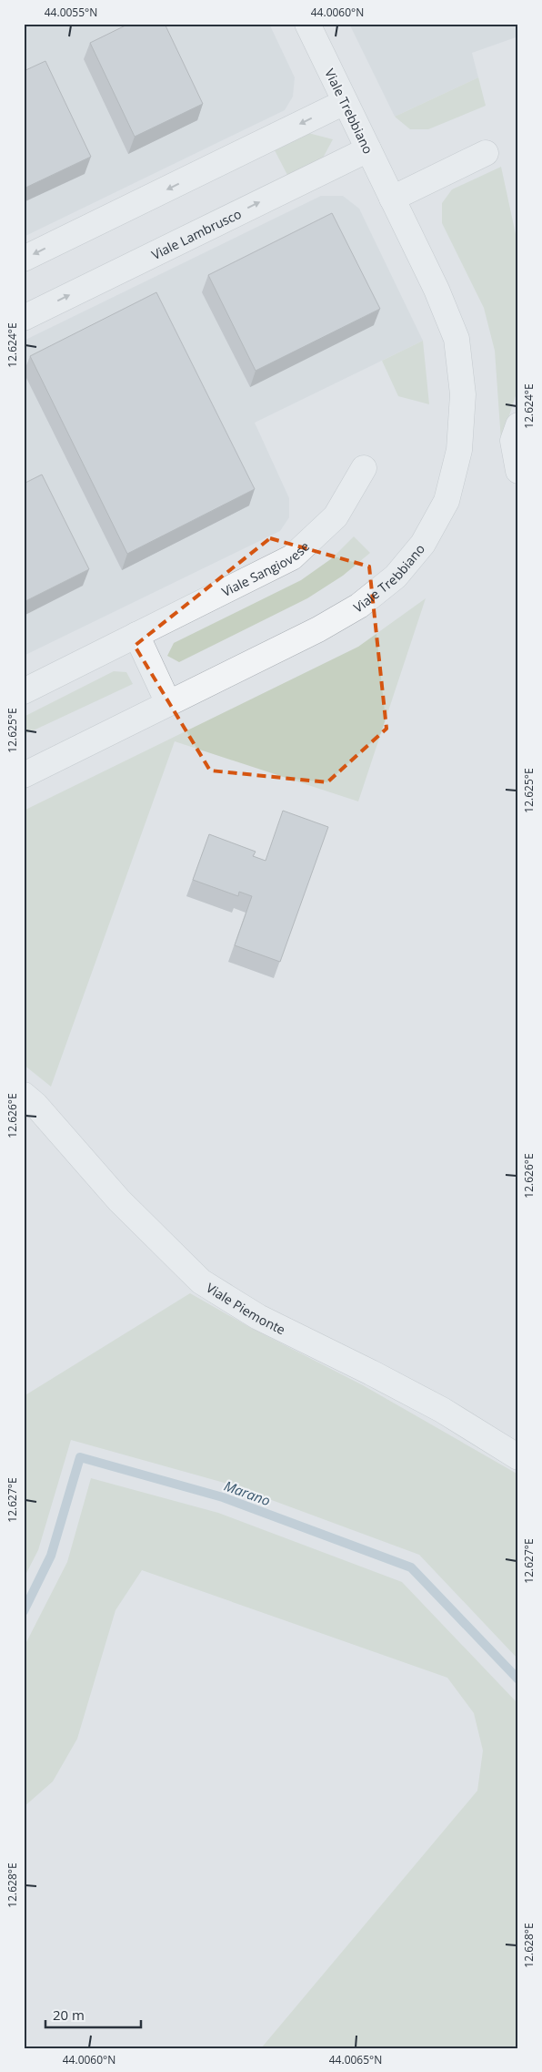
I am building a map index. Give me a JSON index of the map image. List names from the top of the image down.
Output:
{
  "streets": {
    "street": [
      "Viale Trebbiano",
      "Viale Lambrusco",
      "Viale Sangiovese",
      "Viale Piemonte"
    ]
  },
  "crossings": [
    ["Viale Trebbiano", "Viale Lambrusco"]
  ],
  "water": ["Marano"],
  "scale_bar": "20 m",
  "coordinates": [
    "44.0055°N",
    "44.0060°N",
    "12.624°E",
    "12.625°E",
    "12.626°E",
    "12.627°E",
    "12.628°E",
    "44.0065°N"
  ]
}
